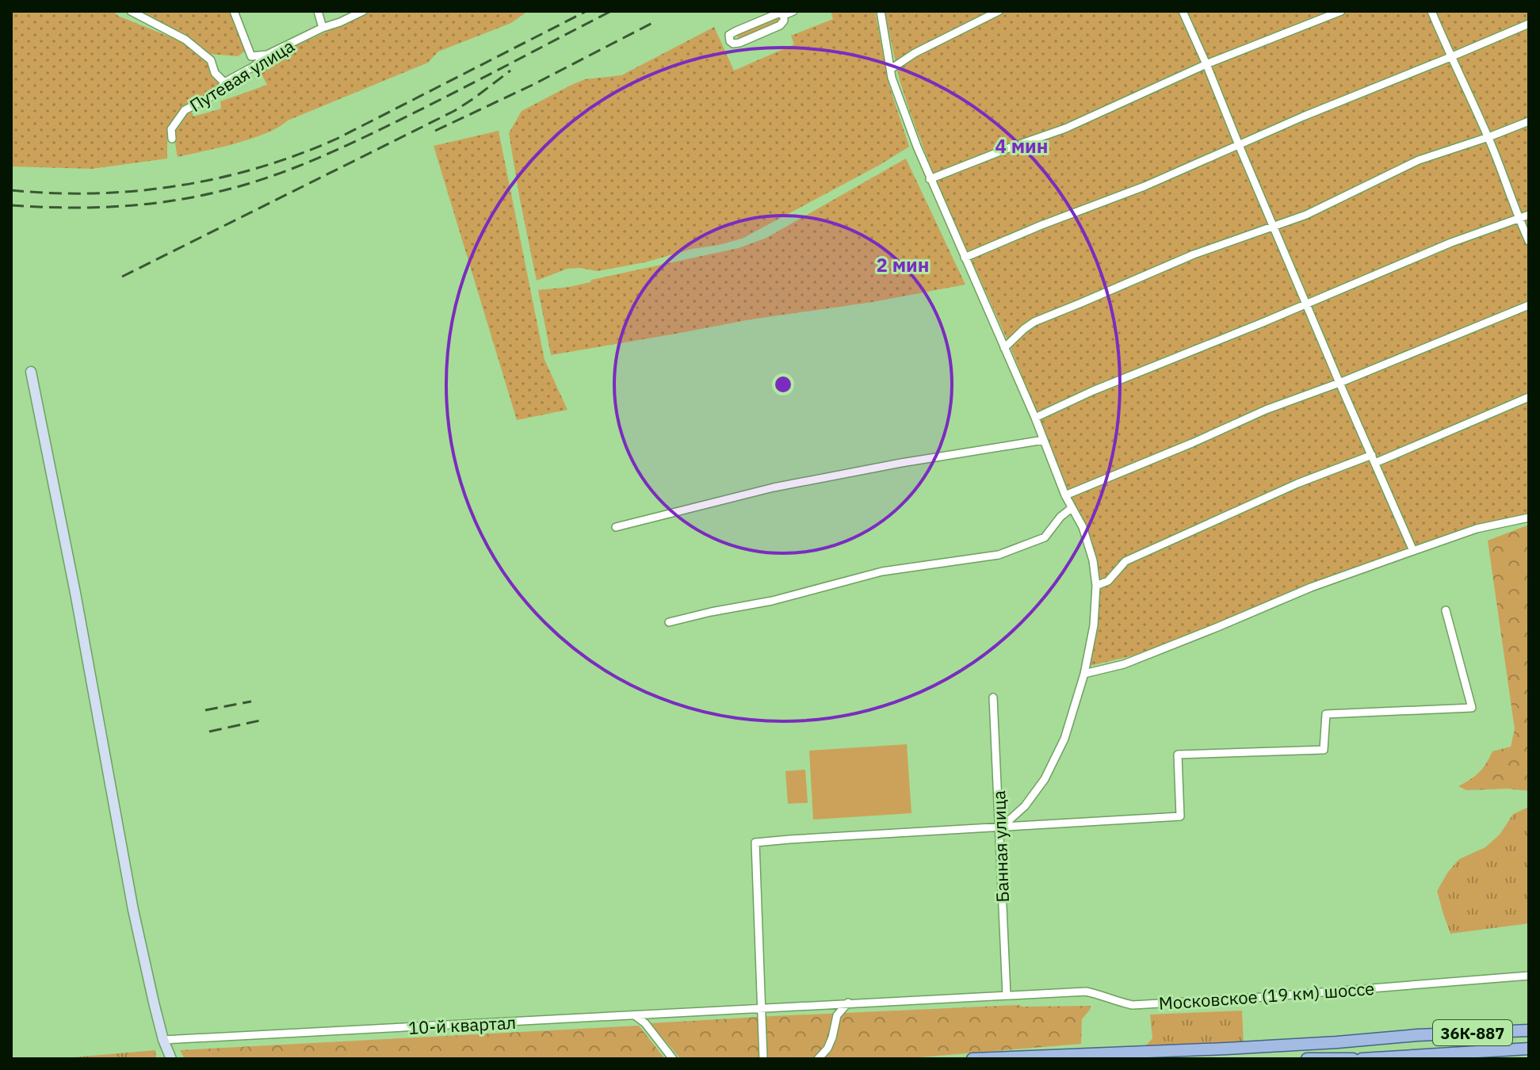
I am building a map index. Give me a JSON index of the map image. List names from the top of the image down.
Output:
{
  "streets": {
    "main road": ["36К-887"],
    "street": [
      "Путевая улица",
      "Банная улица",
      "Московское (19 км) шоссе",
      "10-й квартал"
    ]
  },
  "crossings": [
    ["Банная улица", "Московское (19 км) шоссе"],
    ["Московское (19 км) шоссе", "10-й квартал"]
  ],
  "rings": ["4 мин", "2 мин"]
}
